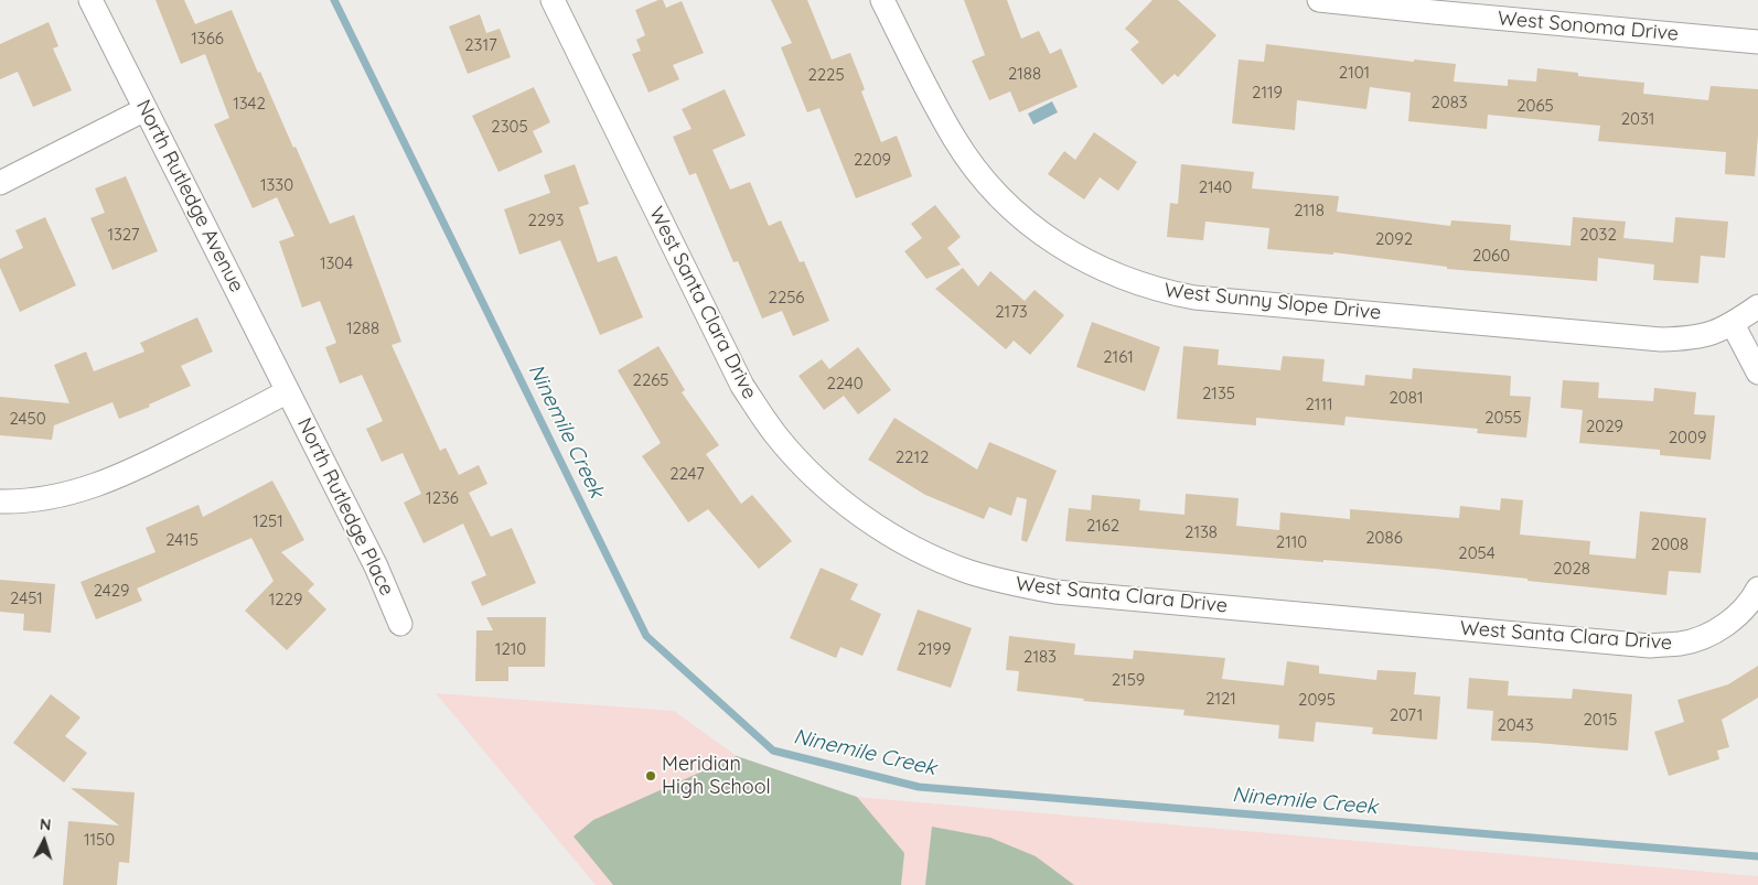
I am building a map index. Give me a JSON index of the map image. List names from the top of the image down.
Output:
{
  "streets": {
    "street": [
      "West Sonoma Drive",
      "North Rutledge Avenue",
      "West Sunny Slope Drive",
      "West Santa Clara Drive",
      "North Rutledge Place"
    ]
  },
  "crossings": [
    ["North Rutledge Avenue", "North Rutledge Place"]
  ],
  "water": ["Ninemile Creek"],
  "places": ["Meridian High School"],
  "house_numbers": [
    "1366",
    "2317",
    "2101",
    "2188",
    "2225",
    "2119",
    "2083",
    "1342",
    "2065",
    "2031",
    "2305",
    "2209",
    "1330",
    "2140",
    "2118",
    "2293",
    "1327",
    "2032",
    "2092",
    "2060",
    "1304",
    "2256",
    "2173",
    "1288",
    "2161",
    "2265",
    "2240",
    "2135",
    "2081",
    "2111",
    "2055",
    "2450",
    "2029",
    "2009",
    "2212",
    "2247",
    "1236",
    "1251",
    "2162",
    "2138",
    "2086",
    "2415",
    "2110",
    "2008",
    "2054",
    "2028",
    "2429",
    "2451",
    "1229",
    "1210",
    "2199",
    "2183",
    "2159",
    "2121",
    "2095",
    "2071",
    "2015",
    "2043",
    "1150"
  ],
  "north": "top"
}
